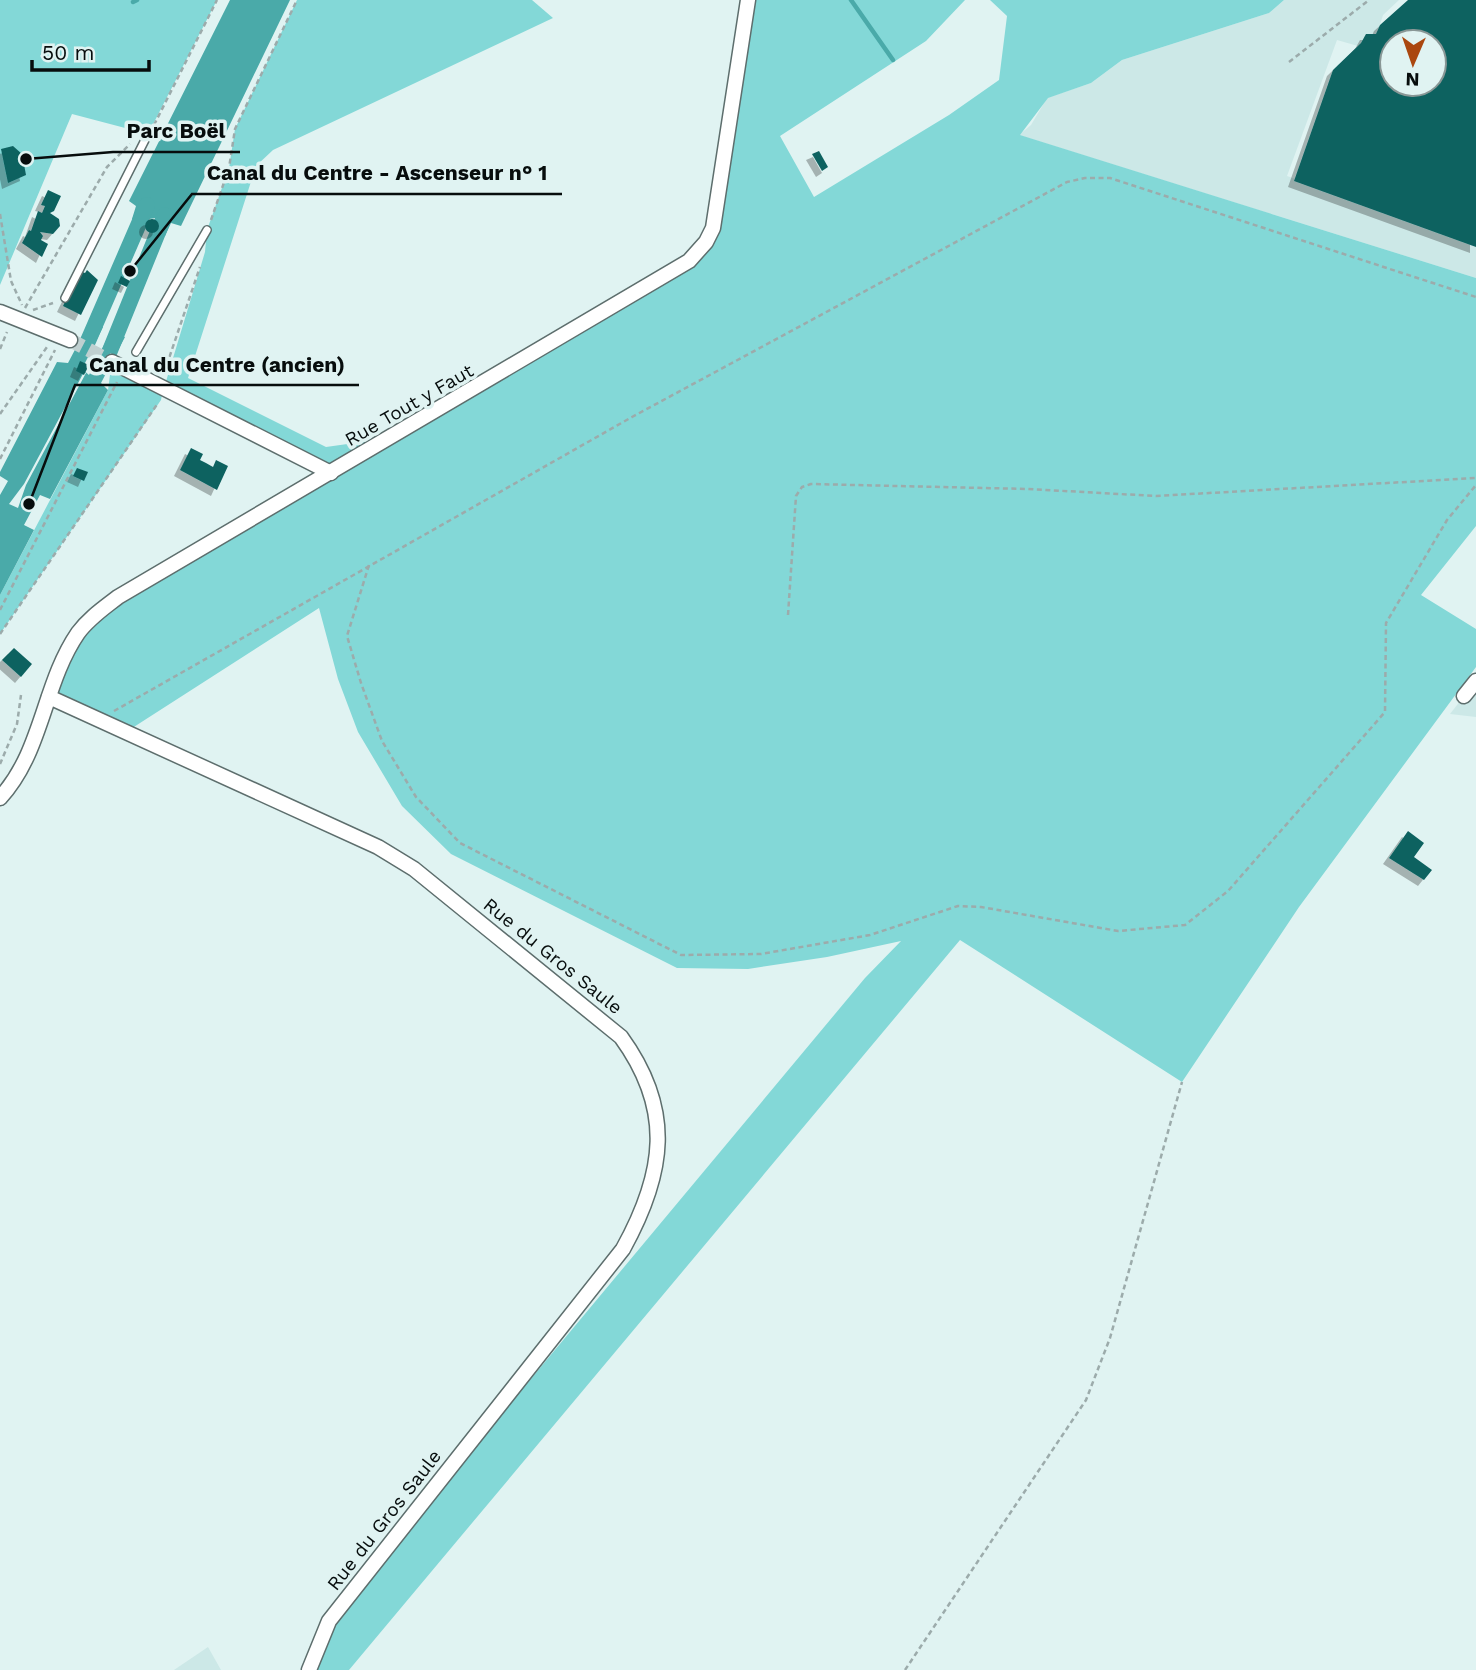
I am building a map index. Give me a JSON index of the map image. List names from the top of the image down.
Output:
{
  "streets": {
    "street": ["Rue Tout y Faut", "Rue du Gros Saule"]
  },
  "crossings": [
    ["Rue Tout y Faut", "Rue du Gros Saule"]
  ],
  "places": ["Parc Boël", "Canal du Centre - Ascenseur n° 1", "Canal du Centre (ancien)"],
  "scale_bar": "50 m",
  "north": "bottom"
}
